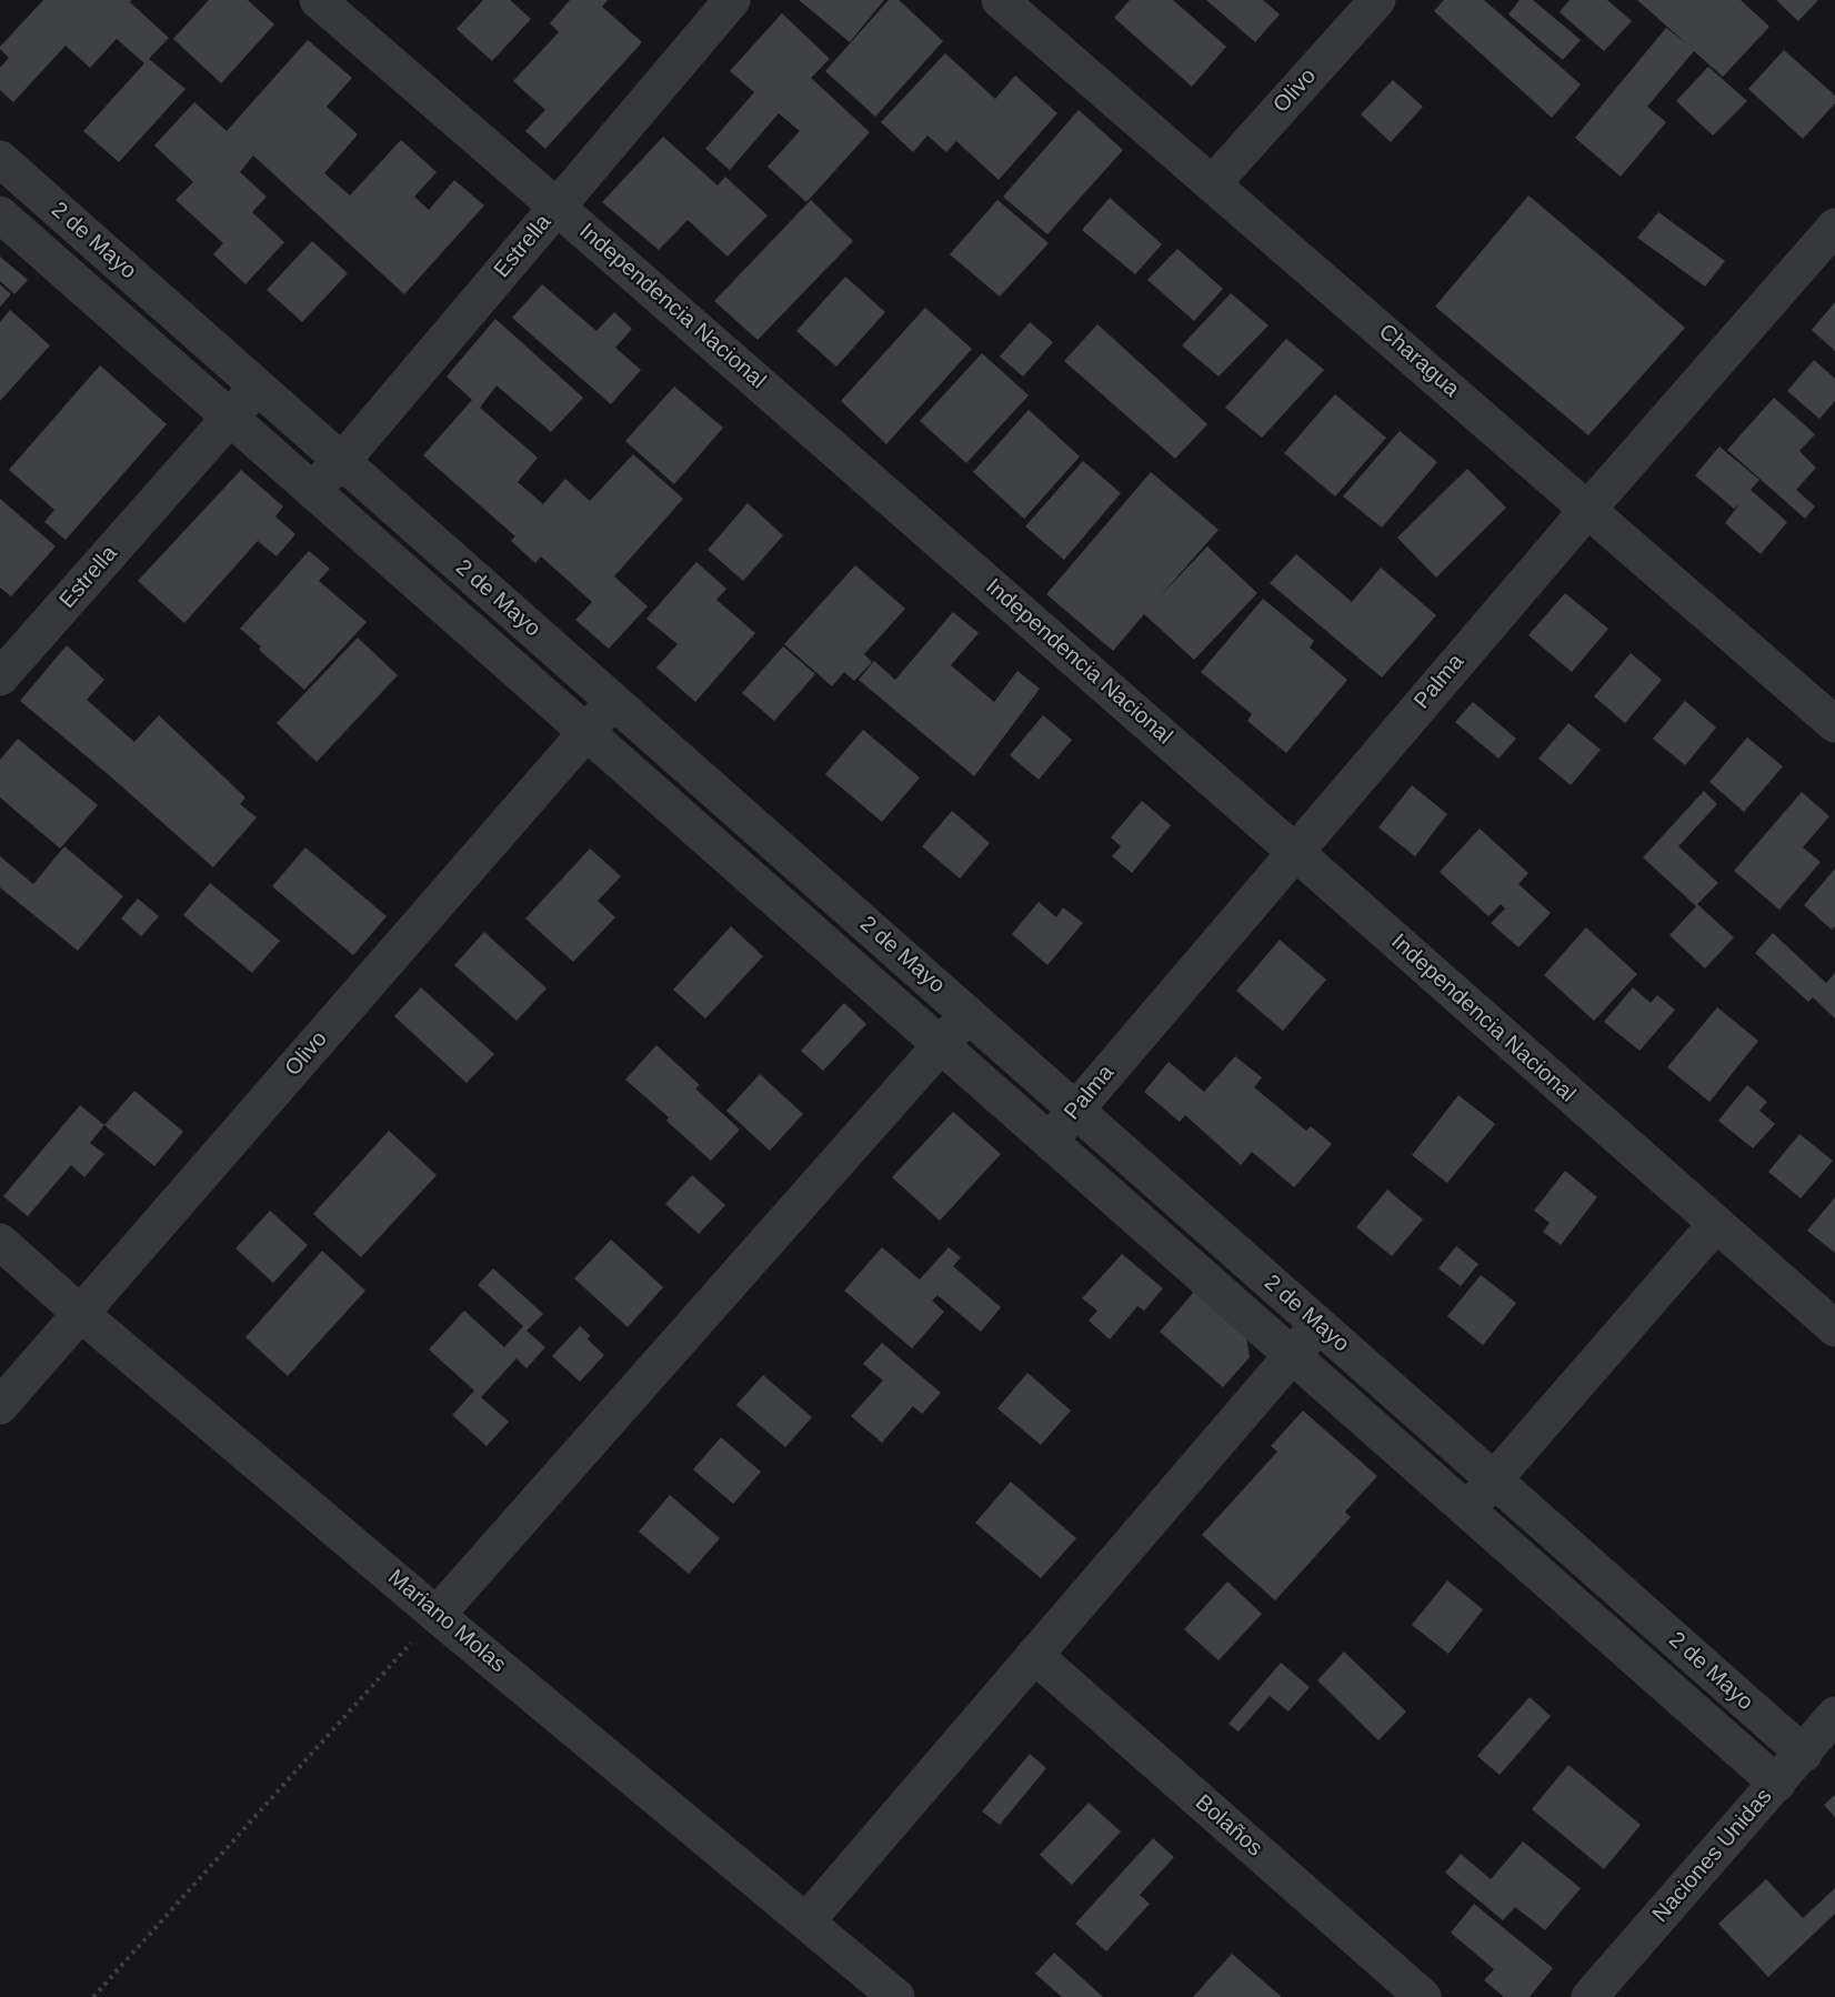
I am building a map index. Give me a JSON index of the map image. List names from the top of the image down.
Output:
{
  "streets": {
    "street": [
      "Olivo",
      "2 de Mayo",
      "Estrella",
      "Independencia Nacional",
      "Charagua",
      "Palma",
      "Mariano Molas",
      "Bolaños",
      "Naciones Unidas"
    ]
  },
  "crossings": [
    ["Olivo", "2 de Mayo"],
    ["Olivo", "Charagua"],
    ["Olivo", "Mariano Molas"],
    ["2 de Mayo", "Estrella"],
    ["2 de Mayo", "Palma"],
    ["2 de Mayo", "Naciones Unidas"],
    ["Estrella", "Independencia Nacional"],
    ["Independencia Nacional", "Palma"],
    ["Charagua", "Palma"]
  ]
}
